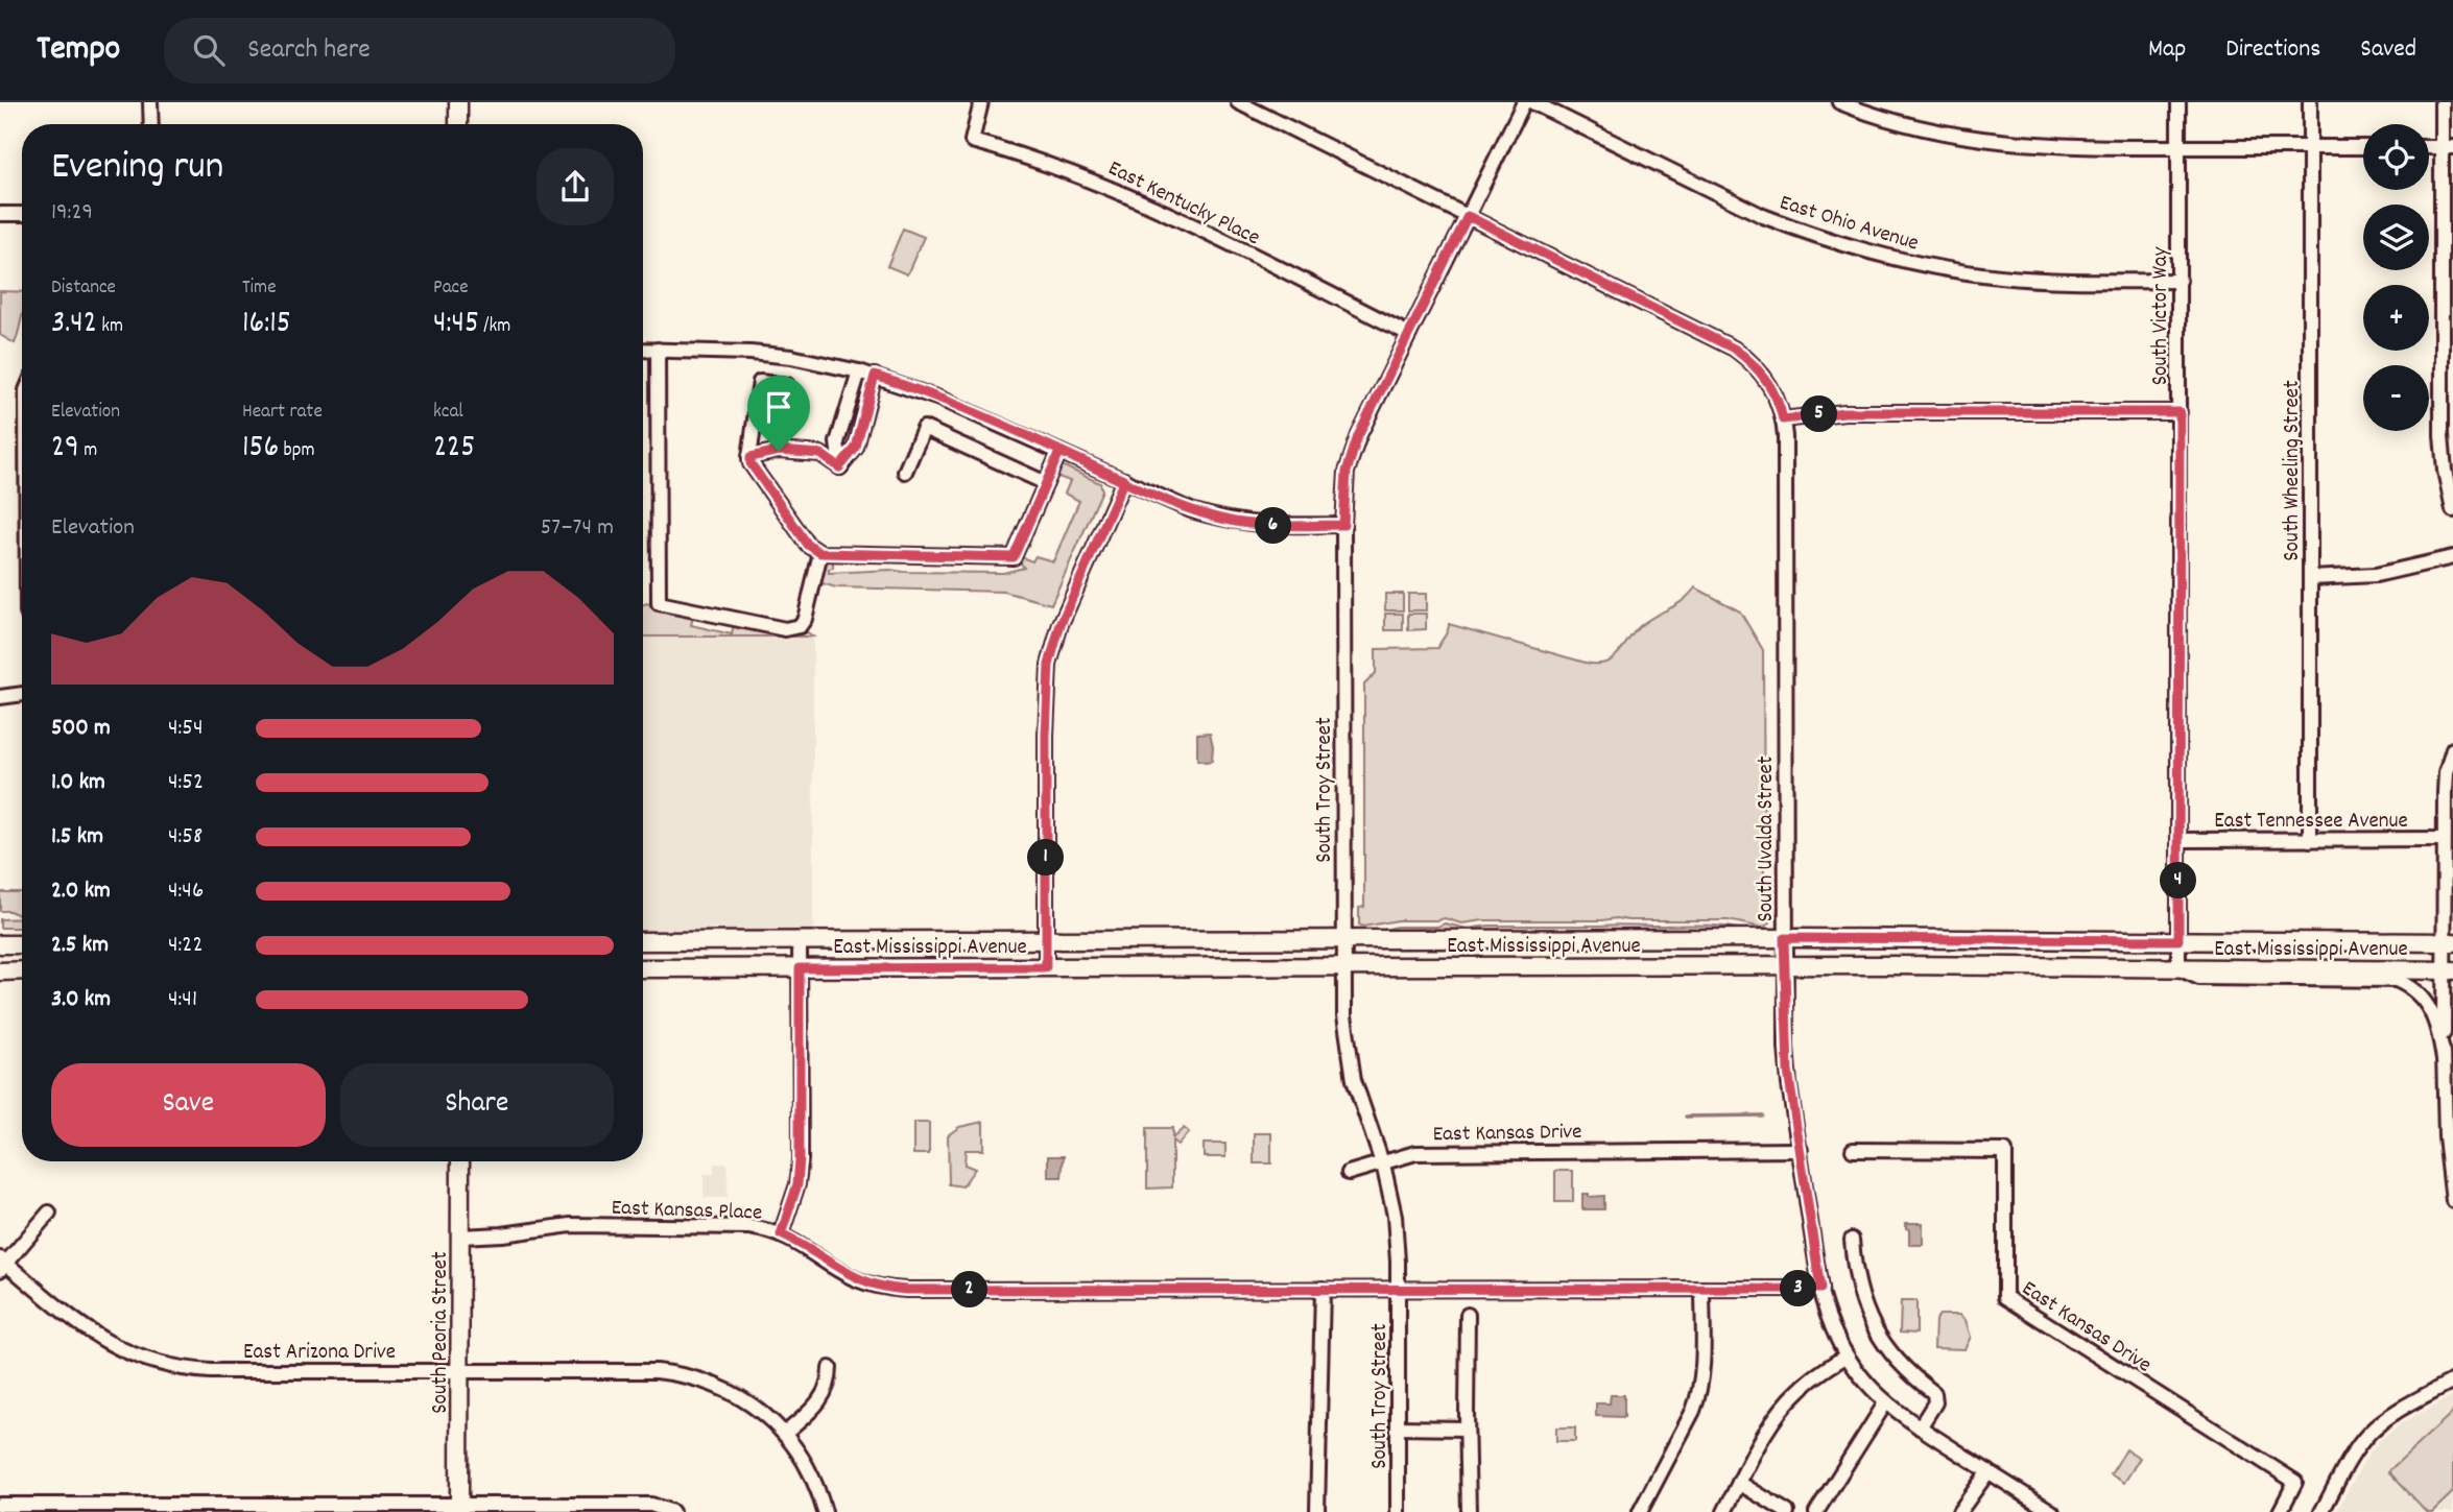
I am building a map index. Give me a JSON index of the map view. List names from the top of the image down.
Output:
{
  "streets": {
    "main road": ["East Mississippi Avenue", "South Peoria Street"],
    "street": [
      "East Kentucky Place",
      "East Ohio Avenue",
      "South Victor Way",
      "South Wheeling Street",
      "South Troy Street",
      "East Tennessee Avenue",
      "South Uvalda Street",
      "East Kansas Drive",
      "East Kansas Place",
      "East Arizona Drive"
    ]
  },
  "crossings": [
    ["East Kentucky Place", "South Troy Street"],
    ["East Ohio Avenue", "South Victor Way"],
    ["South Victor Way", "East Tennessee Avenue"],
    ["South Victor Way", "East Mississippi Avenue"],
    ["South Wheeling Street", "East Tennessee Avenue"],
    ["South Troy Street", "South Uvalda Street"],
    ["South Troy Street", "East Mississippi Avenue"],
    ["South Troy Street", "East Kansas Drive"],
    ["South Troy Street", "East Kansas Place"],
    ["South Uvalda Street", "East Mississippi Avenue"],
    ["South Uvalda Street", "East Kansas Drive"],
    ["South Uvalda Street", "East Kansas Place"],
    ["East Kansas Place", "South Peoria Street"],
    ["South Peoria Street", "East Arizona Drive"]
  ],
  "page": {
    "header": "Tempo",
    "search": "Search here",
    "nav": ["Map", "Directions", "Saved"],
    "map_buttons": ["+", "−"],
    "heading": ["Evening run", "19:29"],
    "stats": [
      ["Distance", "3.42 km"],
      ["Time", "16:15"],
      ["Pace", "4:45 /km"],
      ["Elevation", "29 m"],
      ["Heart rate", "156 bpm"],
      ["kcal", "225"]
    ],
    "pins": [
      "5",
      "6",
      "1",
      "4",
      "3",
      "2"
    ],
    "chart": ["Elevation", "57–74 m"],
    "list": [
      {
        "name": "500 m",
        "note": "4:54"
      },
      {
        "name": "1.0 km",
        "note": "4:52"
      },
      {
        "name": "1.5 km",
        "note": "4:58"
      },
      {
        "name": "2.0 km",
        "note": "4:46"
      },
      {
        "name": "2.5 km",
        "note": "4:22"
      },
      {
        "name": "3.0 km",
        "note": "4:41"
      }
    ],
    "buttons": ["Save", "Share"]
  }
}
